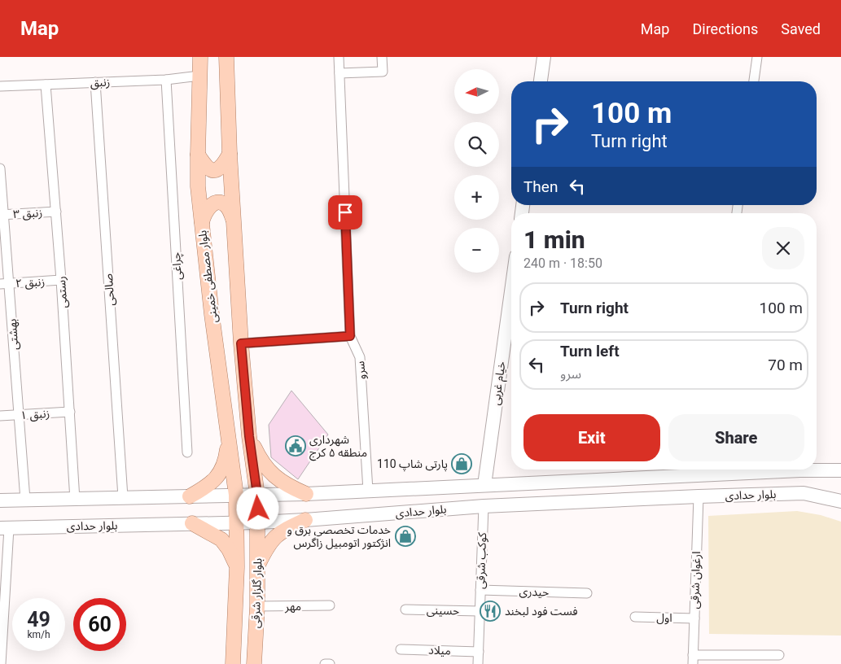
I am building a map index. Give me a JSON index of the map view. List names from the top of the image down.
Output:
{
  "streets": {
    "main road": [
      "بلوار مصطفی خمینی",
      "خیام غربی",
      "بلوار حدادی",
      "بلوار گلزار شرقی"
    ],
    "street": [
      "زنبق",
      "زنبق ۳",
      "چراغی",
      "زنبق ۲",
      "صالحی",
      "رستمی",
      "بهشتی",
      "سرو",
      "زنبق ۱",
      "کوکب شرقی",
      "ارغوان شرقی",
      "حیدری",
      "مهر",
      "حسینی",
      "اول",
      "میلاد"
    ]
  },
  "crossings": [
    ["زنبق", "چراغی"],
    ["زنبق", "بلوار مصطفی خمینی"],
    ["زنبق", "صالحی"],
    ["زنبق", "رستمی"],
    ["زنبق ۳", "رستمی"],
    ["زنبق ۳", "بهشتی"],
    ["بلوار مصطفی خمینی", "بلوار حدادی"],
    ["بلوار مصطفی خمینی", "بلوار گلزار شرقی"],
    ["زنبق ۲", "رستمی"],
    ["زنبق ۲", "بهشتی"],
    ["صالحی", "بلوار حدادی"],
    ["رستمی", "زنبق ۱"],
    ["رستمی", "بلوار حدادی"],
    ["بهشتی", "زنبق ۱"],
    ["بهشتی", "بلوار حدادی"],
    ["سرو", "بلوار حدادی"],
    ["خیام غربی", "بلوار حدادی"],
    ["بلوار حدادی", "کوکب شرقی"],
    ["بلوار حدادی", "ارغوان شرقی"],
    ["بلوار حدادی", "بلوار گلزار شرقی"],
    ["کوکب شرقی", "حیدری"],
    ["کوکب شرقی", "حسینی"],
    ["کوکب شرقی", "میلاد"],
    ["ارغوان شرقی", "اول"],
    ["بلوار گلزار شرقی", "مهر"]
  ],
  "places": {
    "public building": ["شهرداری منطقه ۵ کرج"],
    "shop": ["پارتی شاپ 110", "خدمات تخصصی برق و انژکتور اتومبیل زاگرس"],
    "restaurant": ["فست فود لبخند"]
  },
  "north": "left",
  "page": {
    "header": "Map",
    "nav": ["Map", "Directions", "Saved"],
    "map_buttons": ["+", "−"],
    "turn": ["100 m", "Turn right"],
    "then": "Then",
    "heading": ["1 min", "240 m · 18:50"],
    "list": [
      {
        "name": "Turn right",
        "value": "100 m"
      },
      {
        "name": "Turn left",
        "note": "سرو",
        "value": "70 m"
      }
    ],
    "buttons": ["Exit", "Share"],
    "speed": "49 km/h",
    "limit": "60"
  }
}
